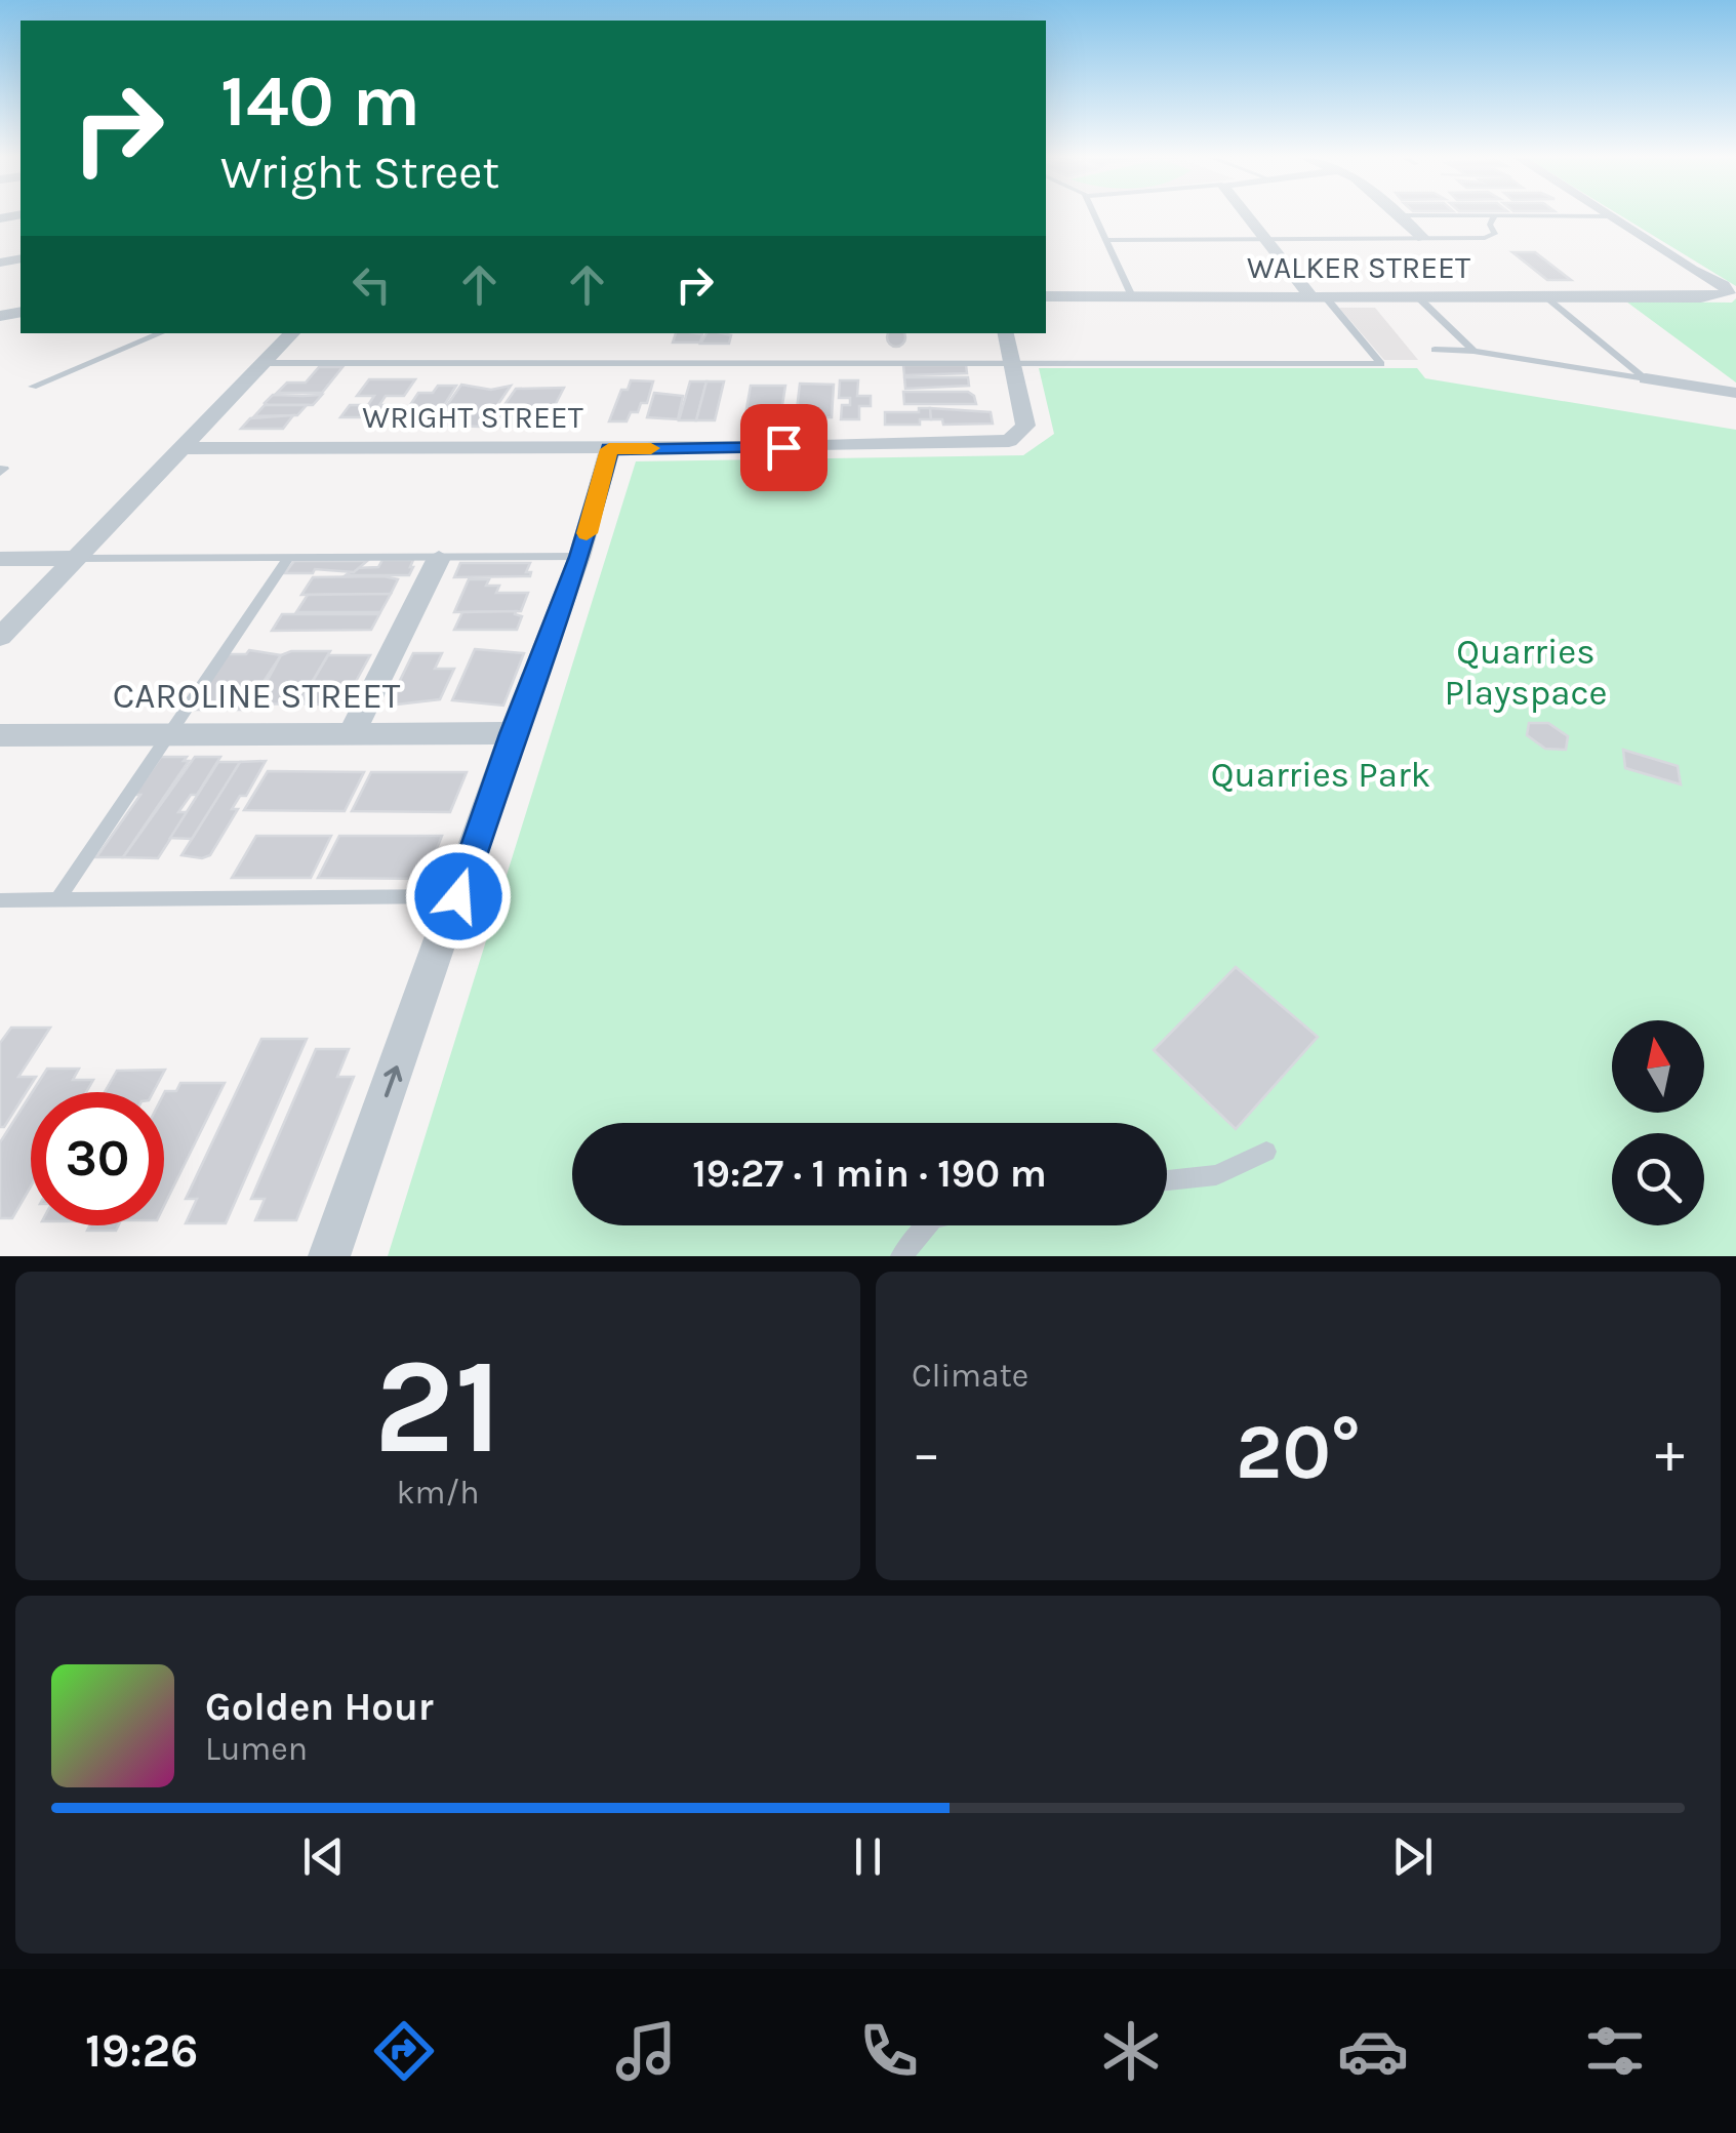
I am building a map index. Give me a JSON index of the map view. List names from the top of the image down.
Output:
{
  "streets": {
    "street": ["WALKER STREET", "WRIGHT STREET", "CAROLINE STREET"]
  },
  "parks": ["Quarries Playspace", "Quarries Park"],
  "north": "top",
  "page": {
    "turn": ["140 m", "Wright Street"],
    "limit": "30",
    "trip": "19:27 · 1 min · 190 m",
    "tile": [
      ["21", "km/h"],
      "Climate"
    ],
    "heat": ["−", "20°", "+"],
    "song": ["Golden Hour", "Lumen"],
    "tabs": "19:26"
  }
}
